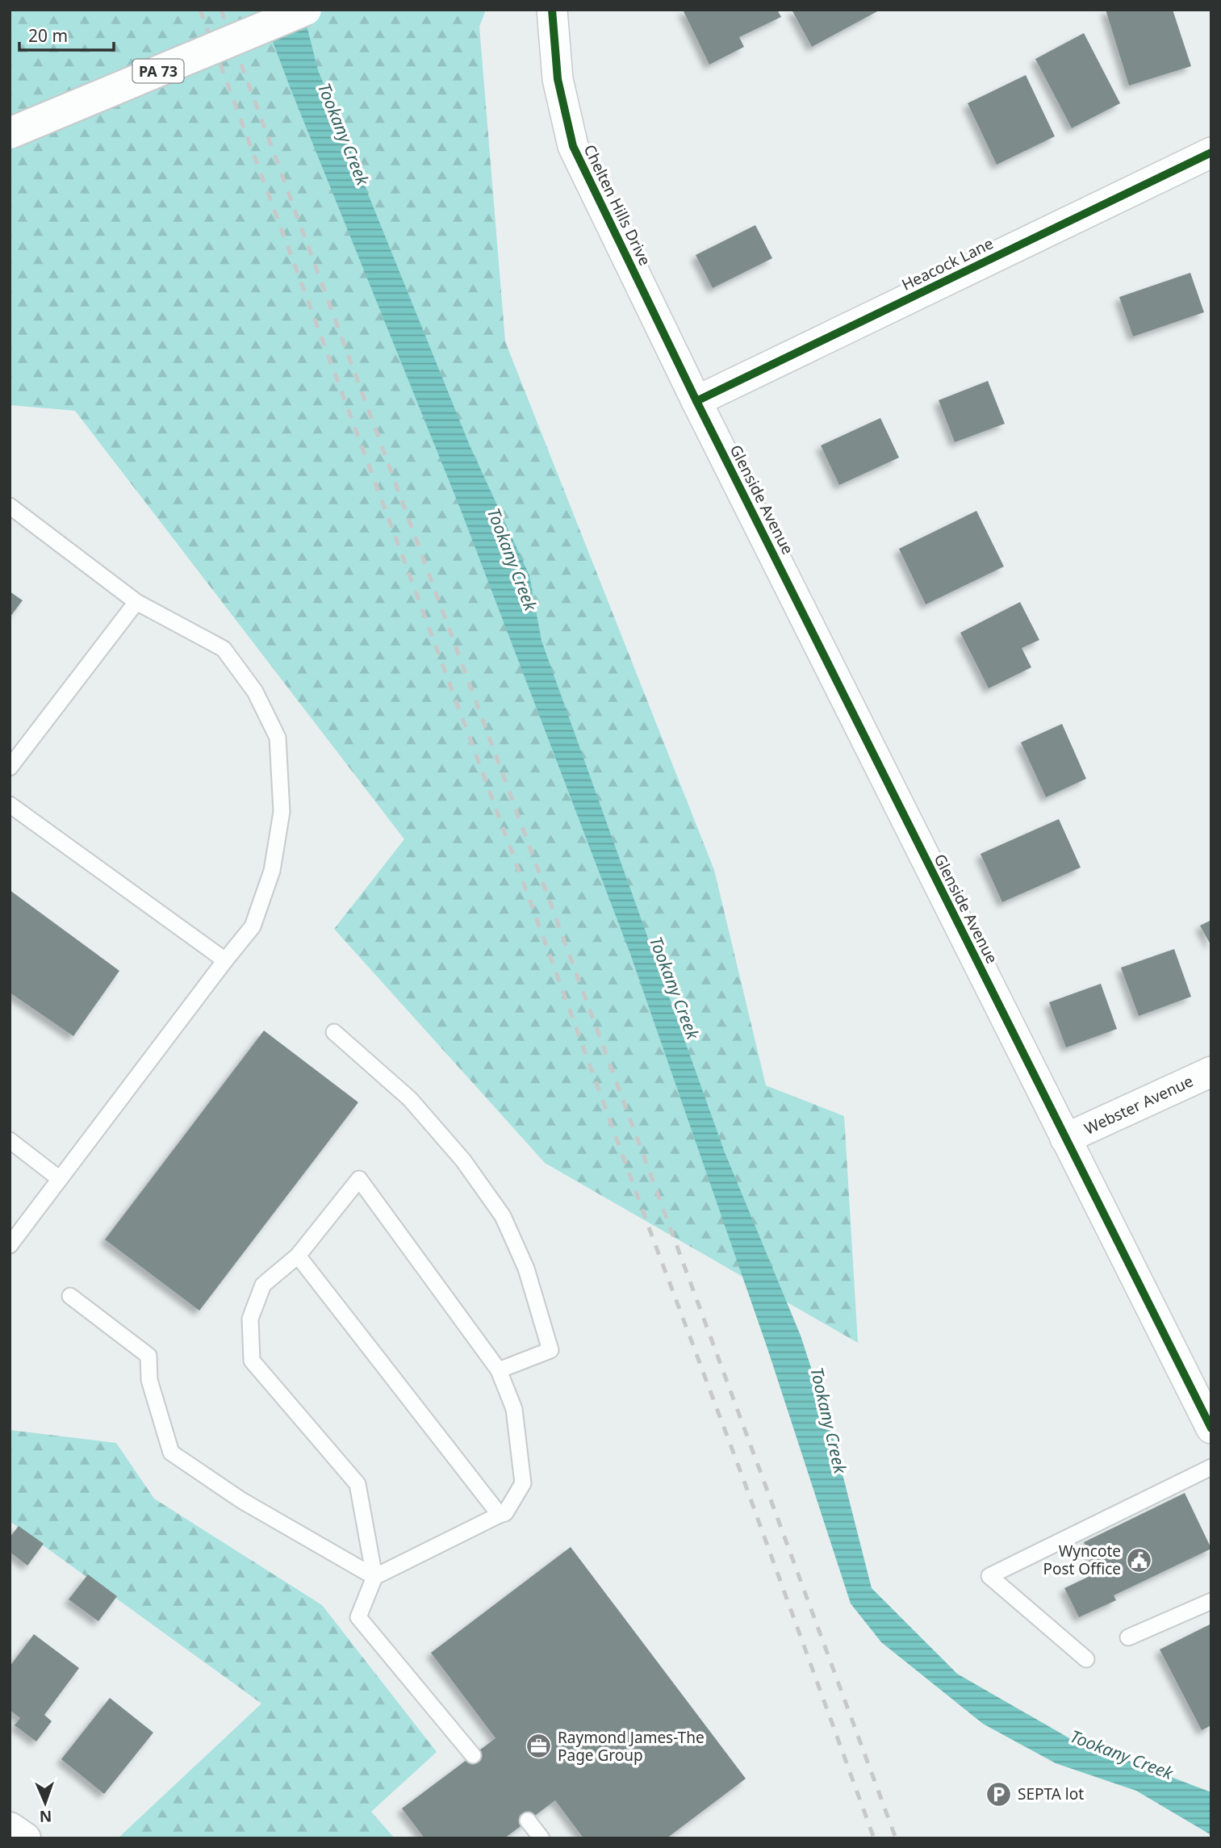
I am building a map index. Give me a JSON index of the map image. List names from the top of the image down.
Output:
{
  "streets": {
    "main road": ["PA 73"],
    "street": [
      "Chelten Hills Drive",
      "Heacock Lane",
      "Glenside Avenue",
      "Webster Avenue"
    ]
  },
  "crossings": [
    ["Chelten Hills Drive", "Heacock Lane"],
    ["Chelten Hills Drive", "Glenside Avenue"],
    ["Heacock Lane", "Glenside Avenue"],
    ["Glenside Avenue", "Webster Avenue"]
  ],
  "water": ["Tookany Creek"],
  "places": {
    "public building": ["Wyncote Post Office"],
    "office": ["Raymond James-The Page Group"],
    "parking": ["SEPTA lot"]
  },
  "scale_bar": "20 m",
  "north": "bottom"
}
